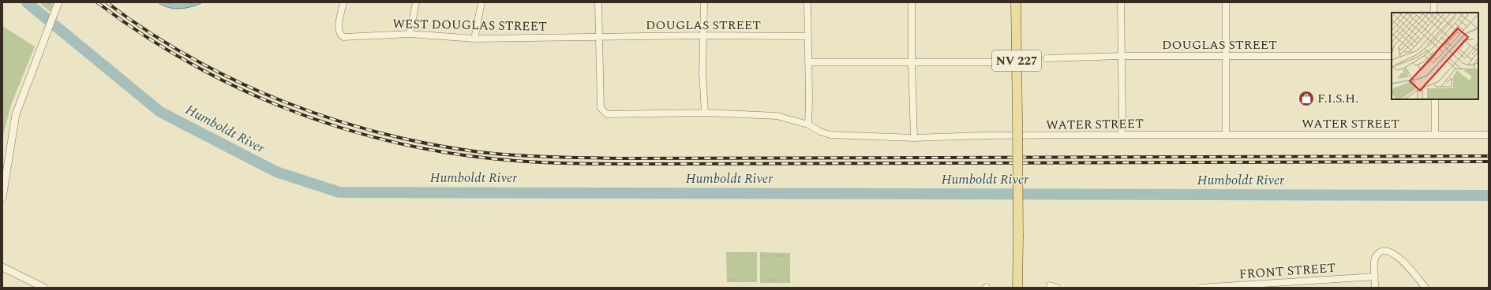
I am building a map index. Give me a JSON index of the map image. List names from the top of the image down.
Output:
{
  "streets": {
    "main road": ["NV 227"],
    "street": [
      "WEST DOUGLAS STREET",
      "DOUGLAS STREET",
      "WATER STREET",
      "FRONT STREET"
    ]
  },
  "crossings": [
    ["WEST DOUGLAS STREET", "DOUGLAS STREET"],
    ["WEST DOUGLAS STREET", "WATER STREET"],
    ["DOUGLAS STREET", "WATER STREET"]
  ],
  "water": ["Humboldt River"],
  "places": {
    "shop": ["F.I.S.H."]
  }
}
